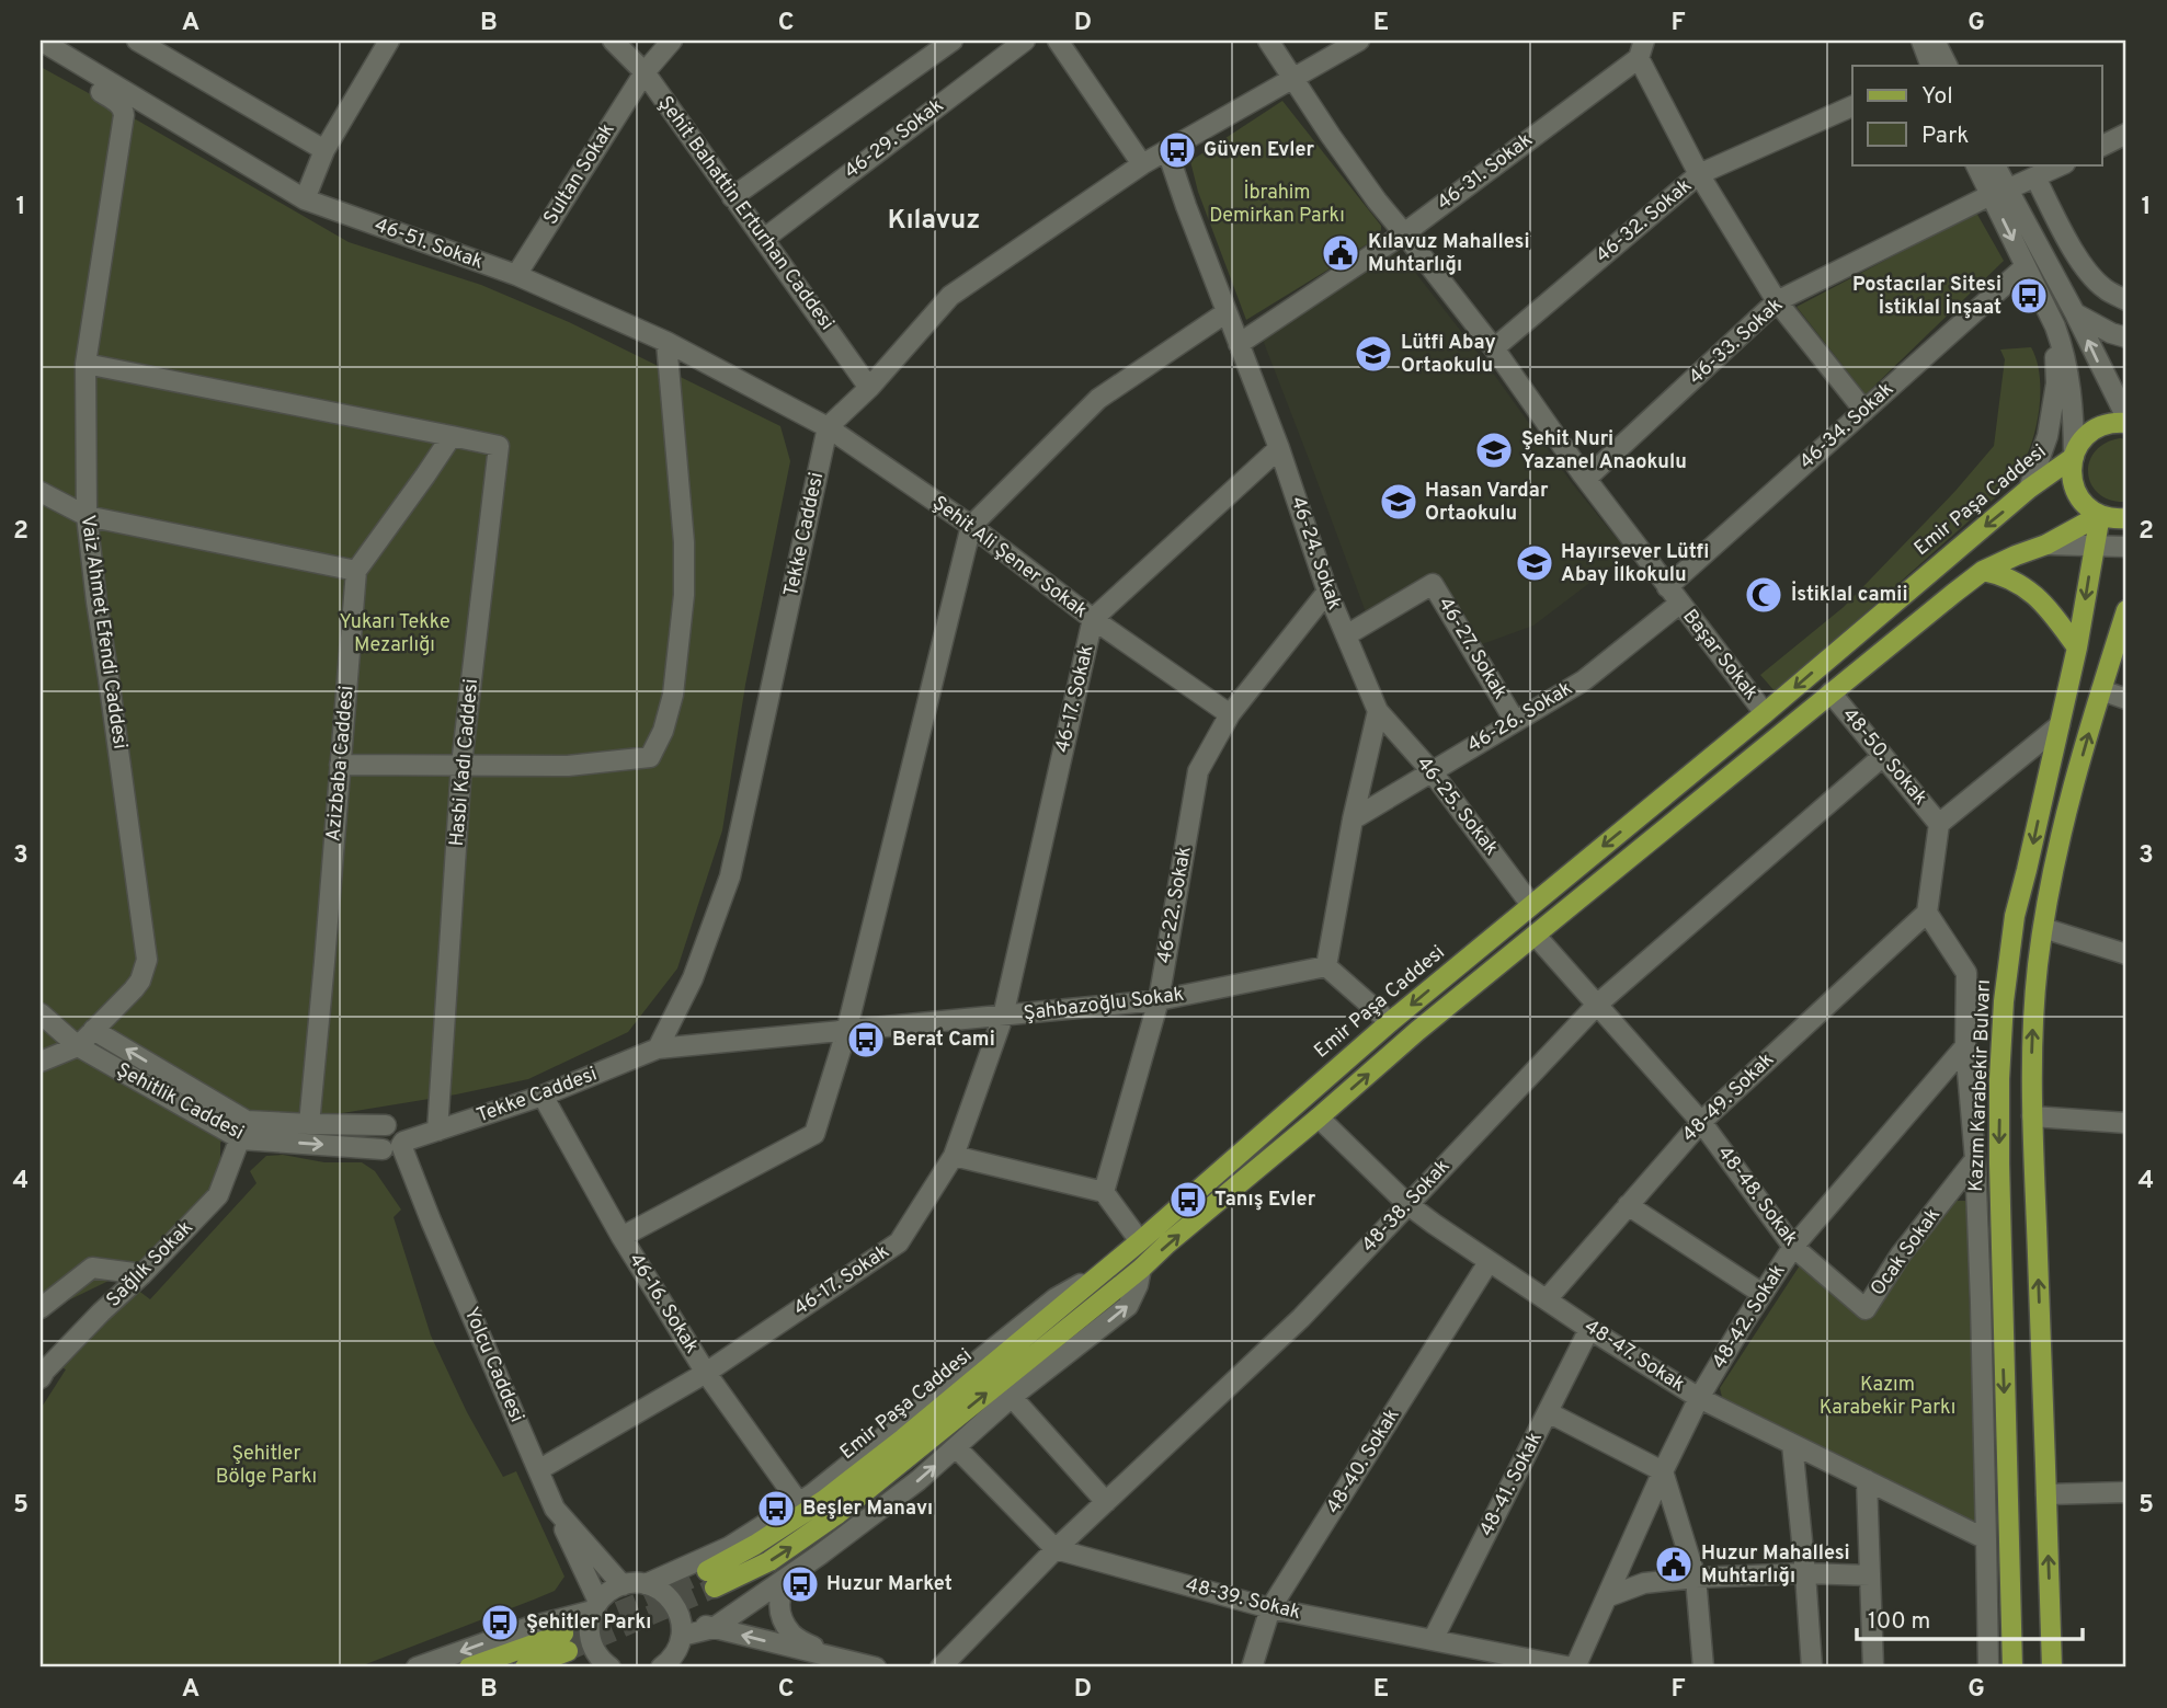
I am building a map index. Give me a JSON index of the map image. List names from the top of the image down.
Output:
{
  "streets": {
    "main road": ["Emir Paşa Caddesi", "Kazım Karabekir Bulvarı"],
    "street": [
      "46-29. Sokak",
      "46-31. Sokak",
      "Sultan Sokak",
      "Şehit Bahattin Erturhan Caddesi",
      "46-32. Sokak",
      "46-51. Sokak",
      "46-33. Sokak",
      "46-34. Sokak",
      "Tekke Caddesi",
      "46-24. Sokak",
      "Şehit Ali Şener Sokak",
      "Vaiz Ahmet Efendi Caddesi",
      "46-27. Sokak",
      "Başar Sokak",
      "46-17. Sokak",
      "46-26. Sokak",
      "48-50. Sokak",
      "Hasbi Kadı Caddesi",
      "Azizbaba Caddesi",
      "46-25. Sokak",
      "46-22. Sokak",
      "Şahbazoğlu Sokak",
      "48-49. Sokak",
      "Şehitlik Caddesi",
      "48-48. Sokak",
      "48-38. Sokak",
      "Ocak Sokak",
      "Sağlık Sokak",
      "46-16. Sokak",
      "48-42. Sokak",
      "48-47. Sokak",
      "Yolcu Caddesi",
      "48-40. Sokak",
      "48-41. Sokak",
      "48-39. Sokak"
    ]
  },
  "crossings": [
    ["46-29. Sokak", "Şehit Bahattin Erturhan Caddesi"],
    ["46-31. Sokak", "46-24. Sokak"],
    ["46-31. Sokak", "Başar Sokak"],
    ["Sultan Sokak", "Şehit Bahattin Erturhan Caddesi"],
    ["Sultan Sokak", "46-51. Sokak"],
    ["46-32. Sokak", "Başar Sokak"],
    ["46-51. Sokak", "Tekke Caddesi"],
    ["46-51. Sokak", "Şehit Ali Şener Sokak"],
    ["46-51. Sokak", "Vaiz Ahmet Efendi Caddesi"],
    ["46-33. Sokak", "Başar Sokak"],
    ["46-34. Sokak", "Başar Sokak"],
    ["Emir Paşa Caddesi", "Başar Sokak"],
    ["Emir Paşa Caddesi", "48-50. Sokak"],
    ["Emir Paşa Caddesi", "46-25. Sokak"],
    ["Emir Paşa Caddesi", "Kazım Karabekir Bulvarı"],
    ["Emir Paşa Caddesi", "48-48. Sokak"],
    ["Emir Paşa Caddesi", "48-47. Sokak"],
    ["Tekke Caddesi", "Şehit Ali Şener Sokak"],
    ["Tekke Caddesi", "Hasbi Kadı Caddesi"],
    ["Tekke Caddesi", "Şahbazoğlu Sokak"],
    ["Tekke Caddesi", "Şehitlik Caddesi"],
    ["Tekke Caddesi", "46-16. Sokak"],
    ["Tekke Caddesi", "Yolcu Caddesi"],
    ["46-24. Sokak", "46-27. Sokak"],
    ["46-24. Sokak", "46-25. Sokak"],
    ["46-24. Sokak", "46-22. Sokak"],
    ["Şehit Ali Şener Sokak", "46-17. Sokak"],
    ["Şehit Ali Şener Sokak", "46-22. Sokak"],
    ["Vaiz Ahmet Efendi Caddesi", "Şehitlik Caddesi"],
    ["46-27. Sokak", "46-26. Sokak"],
    ["Başar Sokak", "46-26. Sokak"],
    ["46-17. Sokak", "Şahbazoğlu Sokak"],
    ["46-17. Sokak", "46-16. Sokak"],
    ["46-17. Sokak", "Yolcu Caddesi"],
    ["46-26. Sokak", "46-25. Sokak"],
    ["48-50. Sokak", "48-49. Sokak"],
    ["48-50. Sokak", "48-38. Sokak"],
    ["Azizbaba Caddesi", "Şehitlik Caddesi"],
    ["46-22. Sokak", "Şahbazoğlu Sokak"],
    ["48-49. Sokak", "48-48. Sokak"],
    ["48-49. Sokak", "48-47. Sokak"],
    ["Şehitlik Caddesi", "Sağlık Sokak"],
    ["Şehitlik Caddesi", "Yolcu Caddesi"],
    ["48-48. Sokak", "48-38. Sokak"],
    ["48-48. Sokak", "Ocak Sokak"],
    ["48-48. Sokak", "48-42. Sokak"],
    ["48-38. Sokak", "48-47. Sokak"],
    ["48-38. Sokak", "48-39. Sokak"],
    ["48-42. Sokak", "48-47. Sokak"],
    ["48-42. Sokak", "48-39. Sokak"],
    ["48-47. Sokak", "48-40. Sokak"],
    ["48-47. Sokak", "48-41. Sokak"],
    ["48-40. Sokak", "48-39. Sokak"],
    ["48-41. Sokak", "48-39. Sokak"]
  ],
  "districts": ["Kılavuz"],
  "parks": [
    "İbrahim Demirkan Parkı",
    "Yukarı Tekke Mezarlığı",
    "Kazım Karabekir Parkı",
    "Şehitler Bölge Parkı"
  ],
  "places": {
    "bus stop": [
      "Güven Evler",
      "Postacılar Sitesi İstiklal İnşaat",
      "Berat Cami",
      "Tanış Evler",
      "Beşler Manavı",
      "Huzur Market",
      "Şehitler Parkı"
    ],
    "public building": ["Kılavuz Mahallesi Muhtarlığı", "Huzur Mahallesi Muhtarlığı"],
    "school or university": [
      "Lütfi Abay Ortaokulu",
      "Şehit Nuri Yazanel Anaokulu",
      "Hasan Vardar Ortaokulu",
      "Hayırsever Lütfi Abay İlkokulu"
    ],
    "mosque": ["İstiklal camii"]
  },
  "legend": ["Yol", "Park"],
  "scale_bar": "100 m",
  "grid": {
    "columns": [
      "A",
      "B",
      "C",
      "D",
      "E",
      "F",
      "G"
    ],
    "rows": [
      "1",
      "2",
      "3",
      "4",
      "5"
    ]
  }
}
